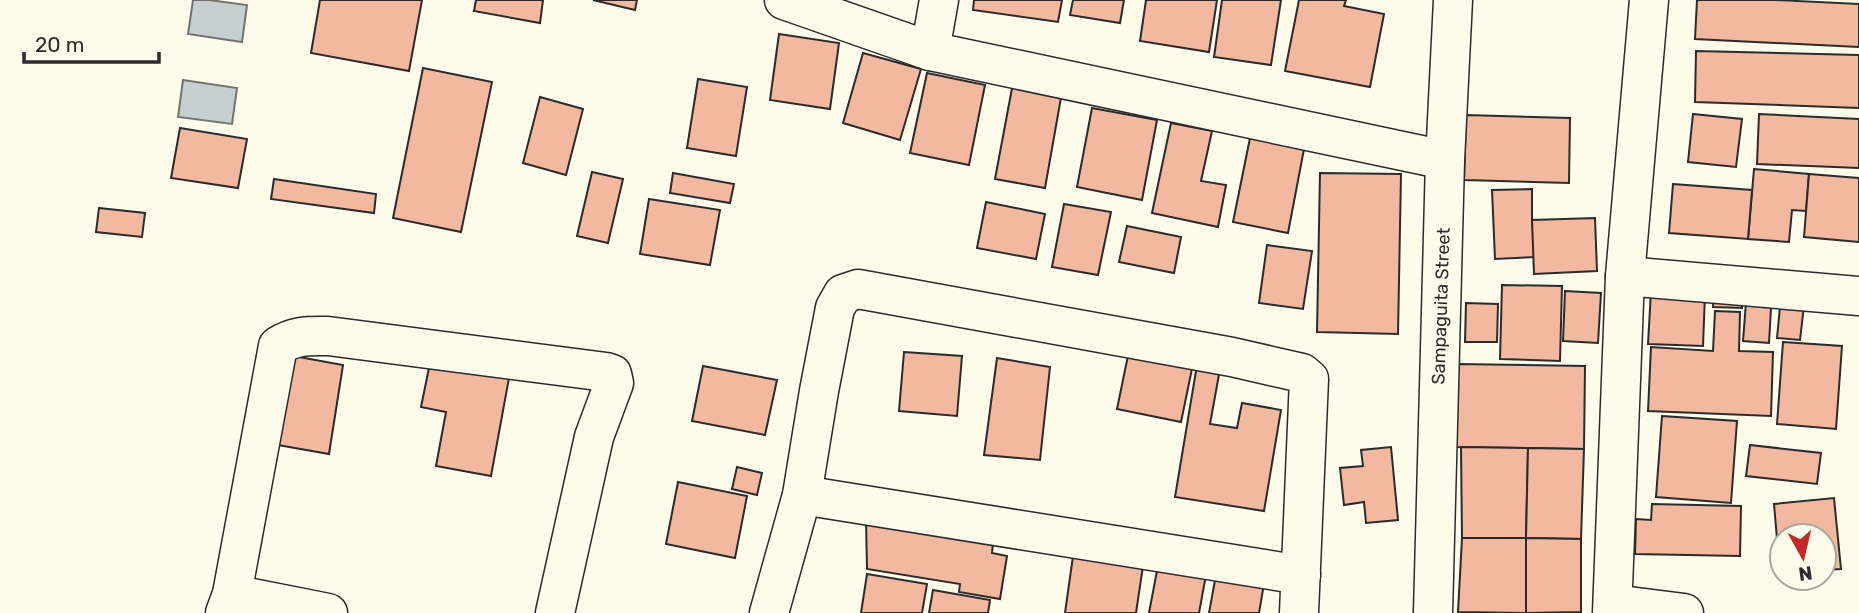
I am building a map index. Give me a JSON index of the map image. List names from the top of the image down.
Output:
{
  "streets": {
    "street": ["Sampaguita Street"]
  },
  "scale_bar": "20 m",
  "north": "bottom"
}
